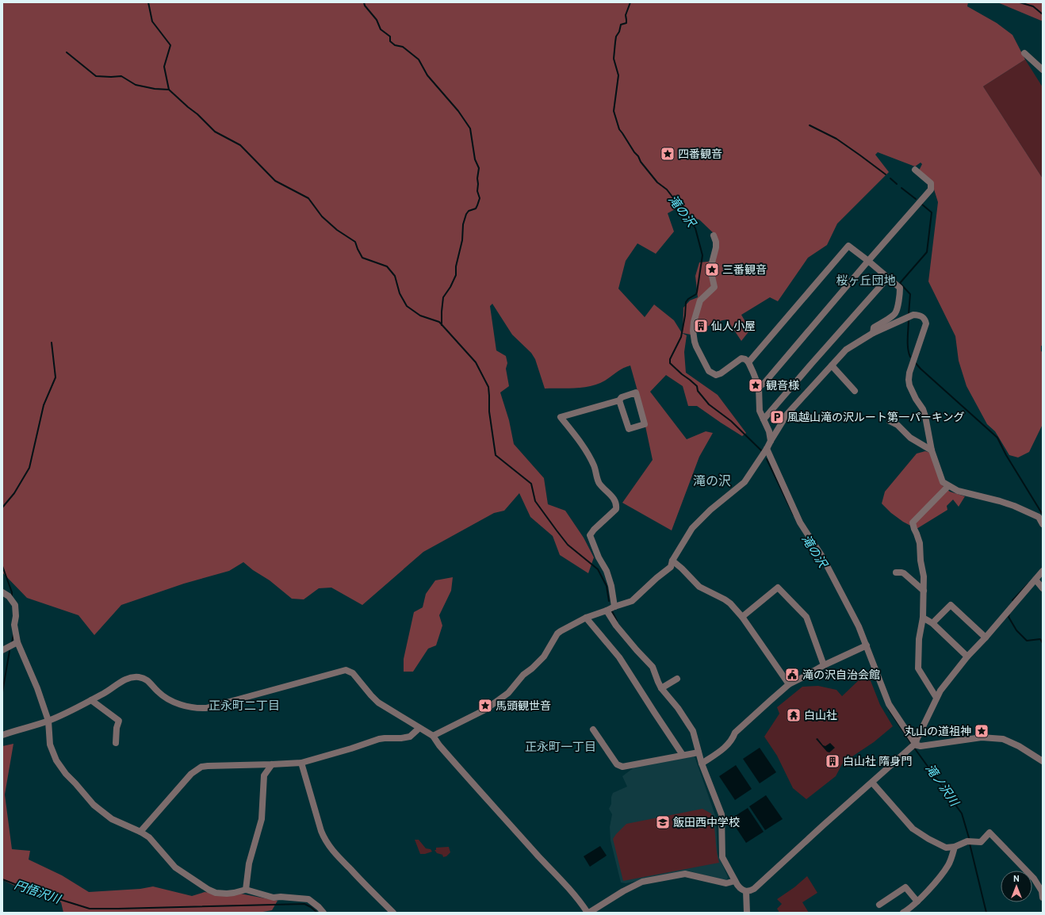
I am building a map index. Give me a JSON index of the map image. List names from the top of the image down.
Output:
{
  "districts": [
    "桜ヶ丘団地",
    "滝の沢",
    "正永町二丁目",
    "正永町一丁目"
  ],
  "water": ["滝の沢", "滝ノ沢川", "円悟沢川"],
  "places": {
    "place": [
      "四番観音",
      "三番観音",
      "観音様",
      "馬頭観世音",
      "丸山の道祖神"
    ],
    "building": ["仙人小屋", "白山社 隋身門"],
    "parking": ["風越山滝の沢ルート第一パーキング"],
    "public building": ["滝の沢自治会館"],
    "temple": ["白山社"],
    "school or university": ["飯田西中学校"]
  },
  "north": "top"
}
